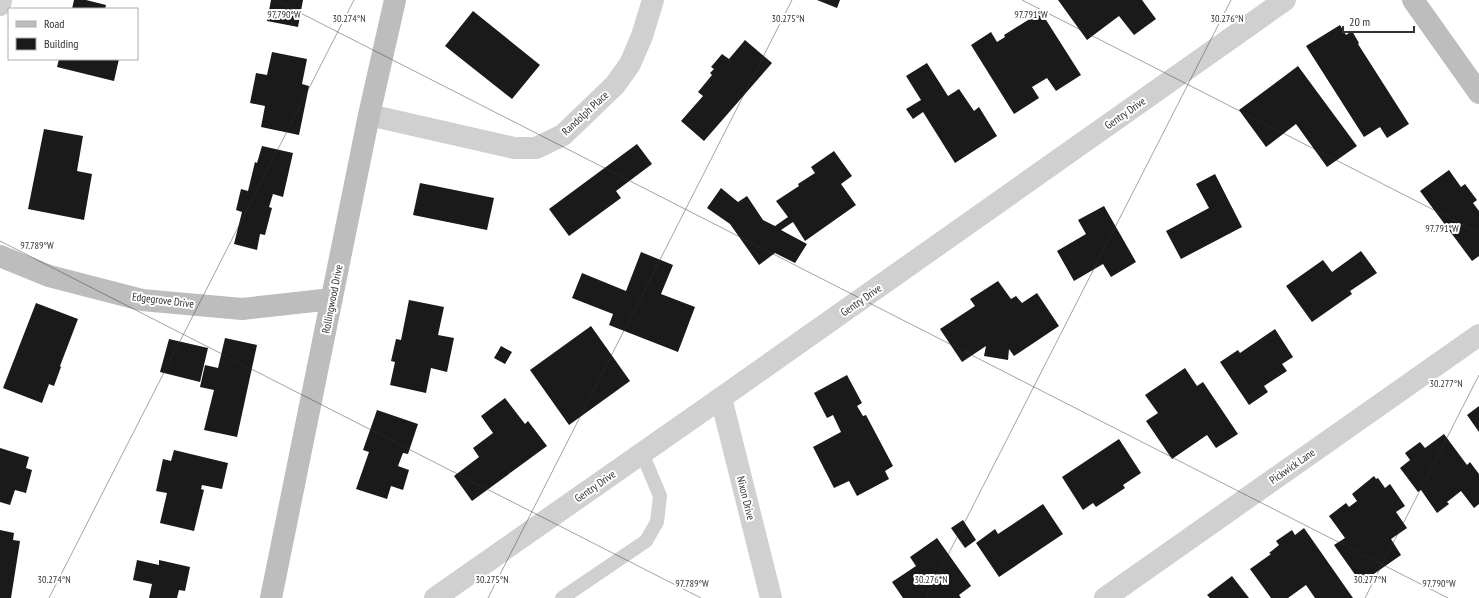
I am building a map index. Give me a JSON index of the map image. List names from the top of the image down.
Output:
{
  "streets": {
    "street": [
      "Randolph Place",
      "Gentry Drive",
      "Rollingwood Drive",
      "Edgegrove Drive",
      "Pickwick Lane",
      "Nixon Drive"
    ]
  },
  "crossings": [
    ["Randolph Place", "Rollingwood Drive"],
    ["Gentry Drive", "Nixon Drive"],
    ["Rollingwood Drive", "Edgegrove Drive"]
  ],
  "legend": ["Road", "Building"],
  "scale_bar": "20 m",
  "coordinates": [
    "97.790°W",
    "97.791°W",
    "30.274°N",
    "30.275°N",
    "30.276°N",
    "97.789°W",
    "30.277°N"
  ]
}
